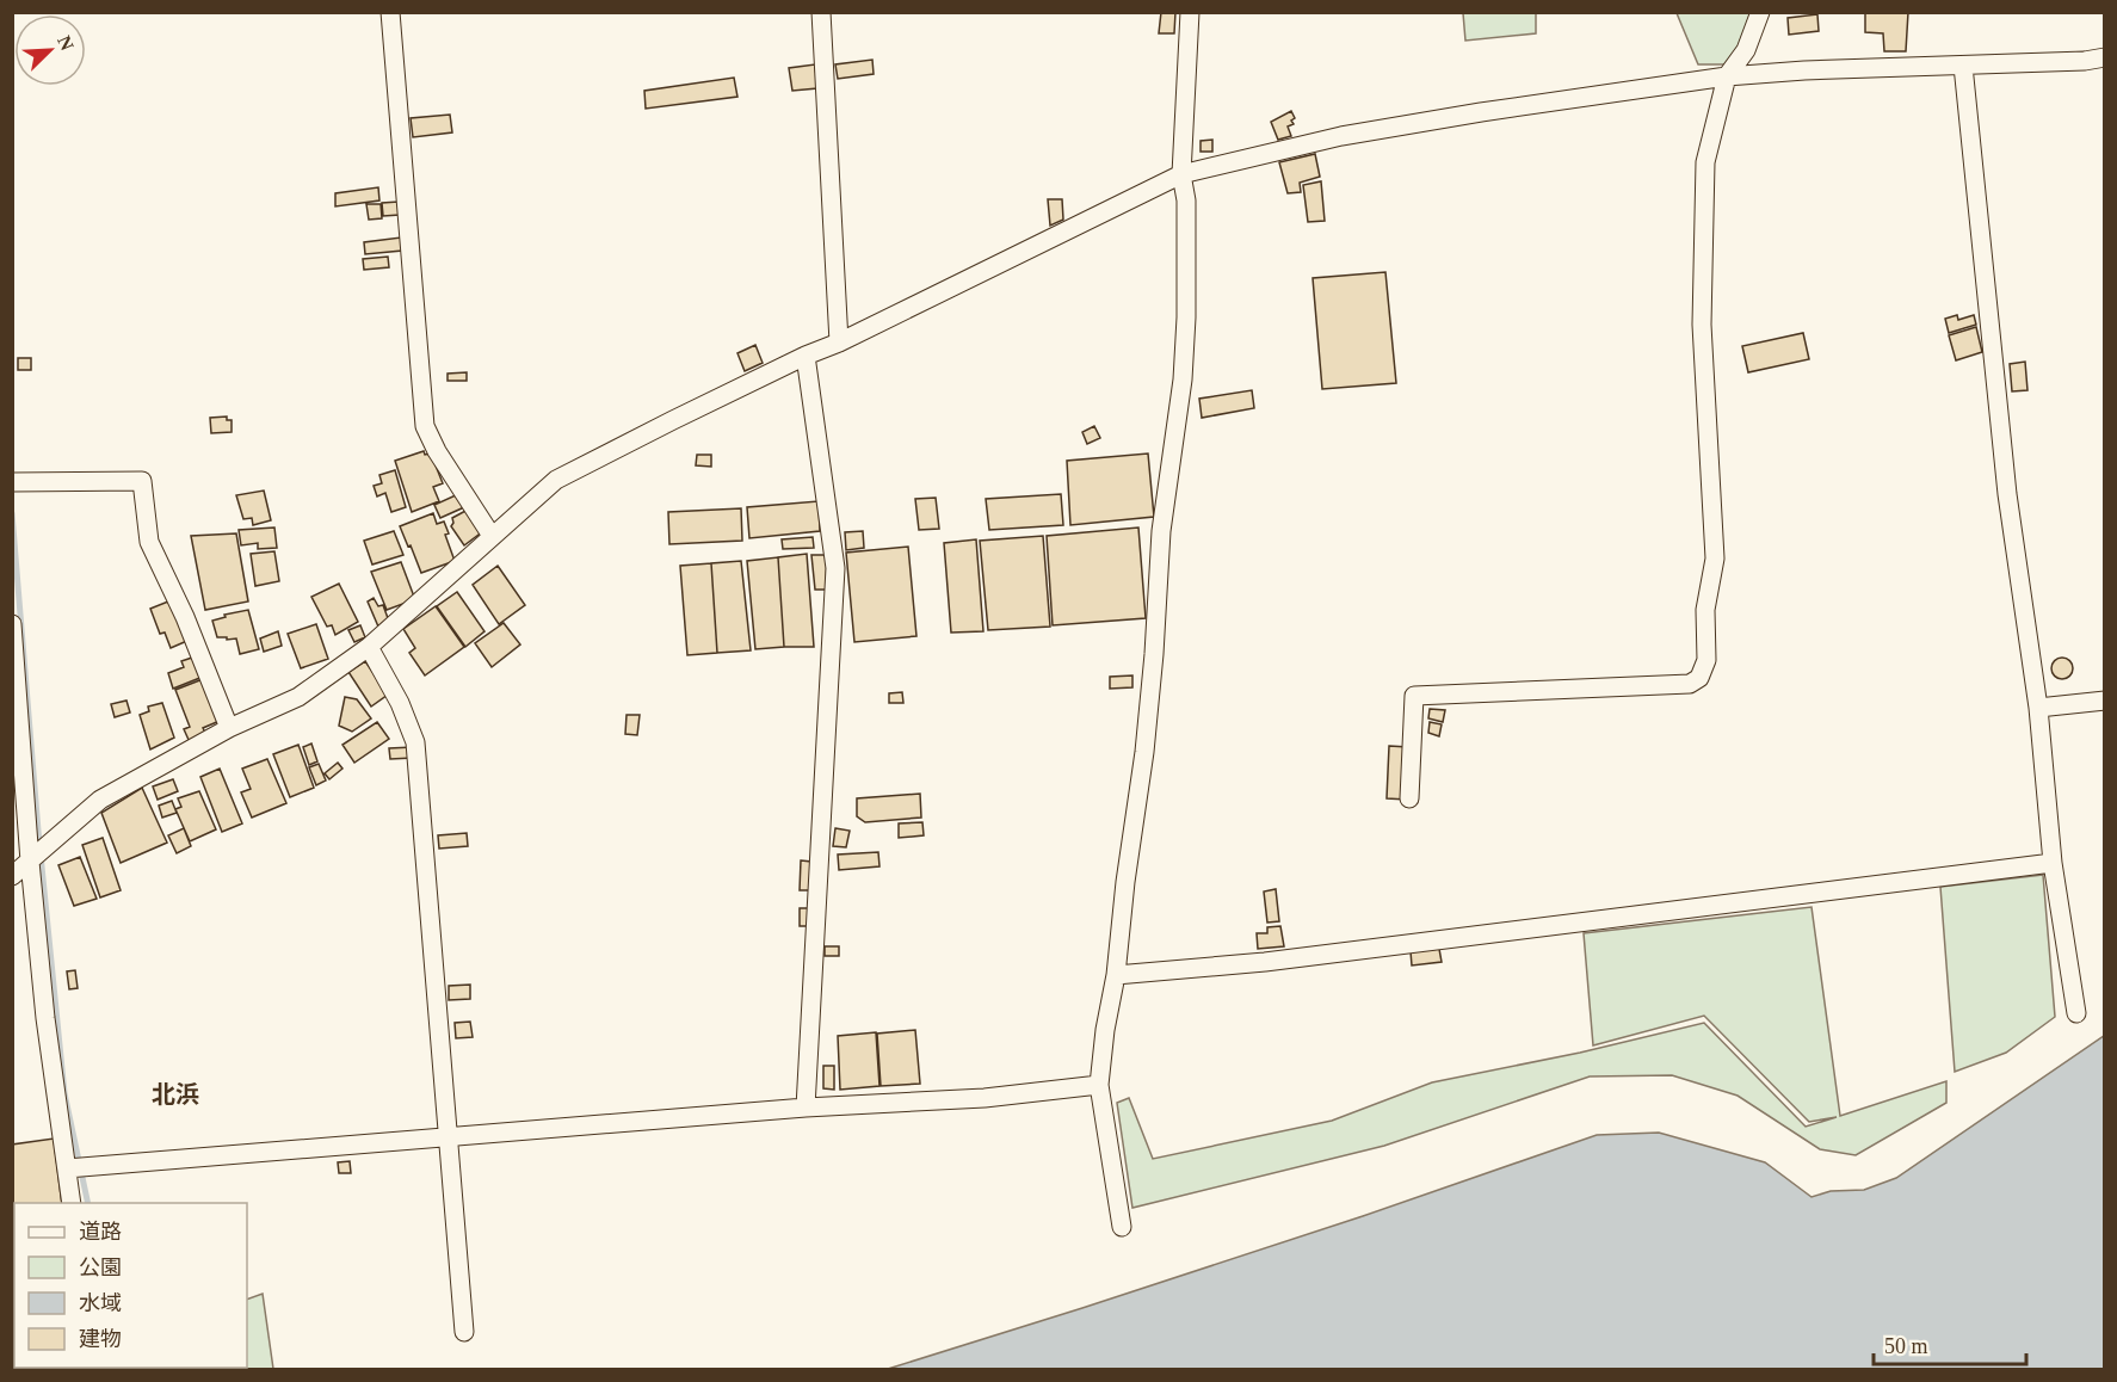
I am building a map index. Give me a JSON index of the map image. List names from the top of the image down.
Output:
{
  "districts": ["北浜"],
  "legend": [
    "道路",
    "公園",
    "水域",
    "建物"
  ],
  "scale_bar": "50 m",
  "north": "top right"
}
